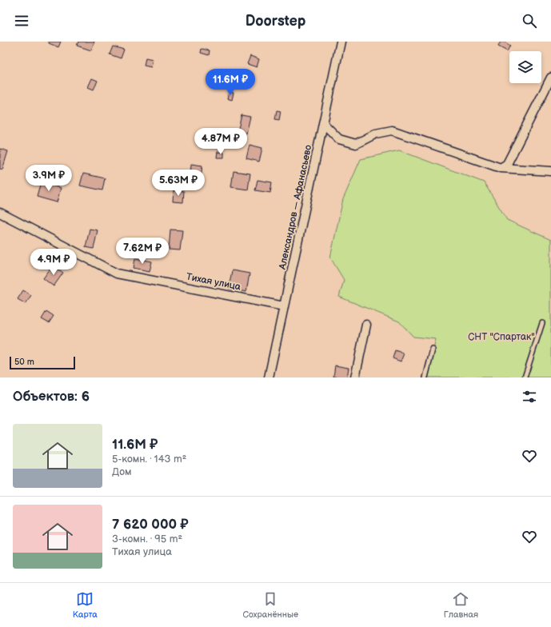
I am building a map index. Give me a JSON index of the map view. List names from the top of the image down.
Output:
{
  "streets": {
    "street": ["Александров — Афанасьево", "Тихая улица"]
  },
  "crossings": [
    ["Александров — Афанасьево", "Тихая улица"]
  ],
  "parks": ["СНТ \"Спартак\""],
  "scale_bar": "50 m",
  "page": {
    "header": "Doorstep",
    "price": [
      "11.6M ₽",
      "4.87M ₽",
      "3.9M ₽",
      "5.63M ₽",
      "7.62M ₽",
      "4.9M ₽"
    ],
    "scale": "50 m",
    "heading": "Объектов: 6",
    "list": [
      {
        "name": "11.6M ₽",
        "note": "5-комн. · 143 m² · Дом"
      },
      {
        "name": "7 620 000 ₽",
        "note": "3-комн. · 95 m² · Тихая улица"
      }
    ],
    "tabs": ["Карта", "Сохранённые", "Главная"]
  }
}
